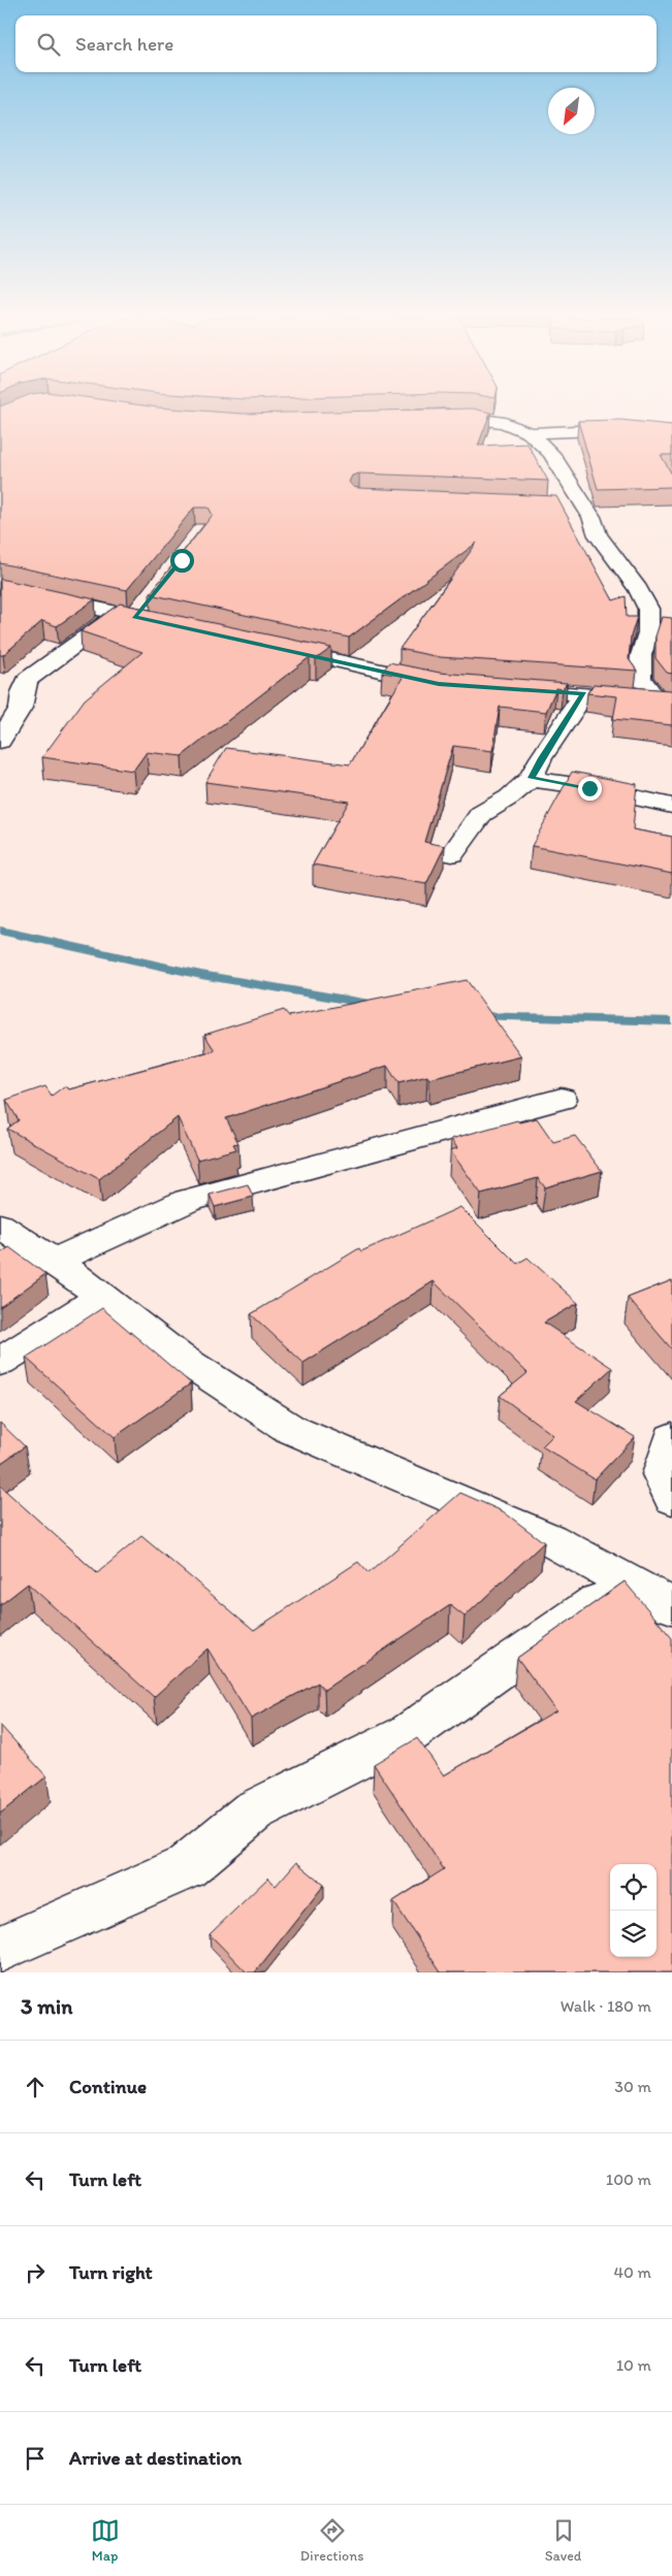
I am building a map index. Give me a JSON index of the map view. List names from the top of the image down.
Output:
{
  "north": "bottom left",
  "page": {
    "search": "Search here",
    "heading": ["3 min", "Walk · 180 m"],
    "list": [
      ["Continue", "30 m"],
      ["Turn left", "100 m"],
      ["Turn right", "40 m"],
      ["Turn left", "10 m"],
      "Arrive at destination"
    ],
    "nav": ["Map", "Directions", "Saved"]
  }
}
